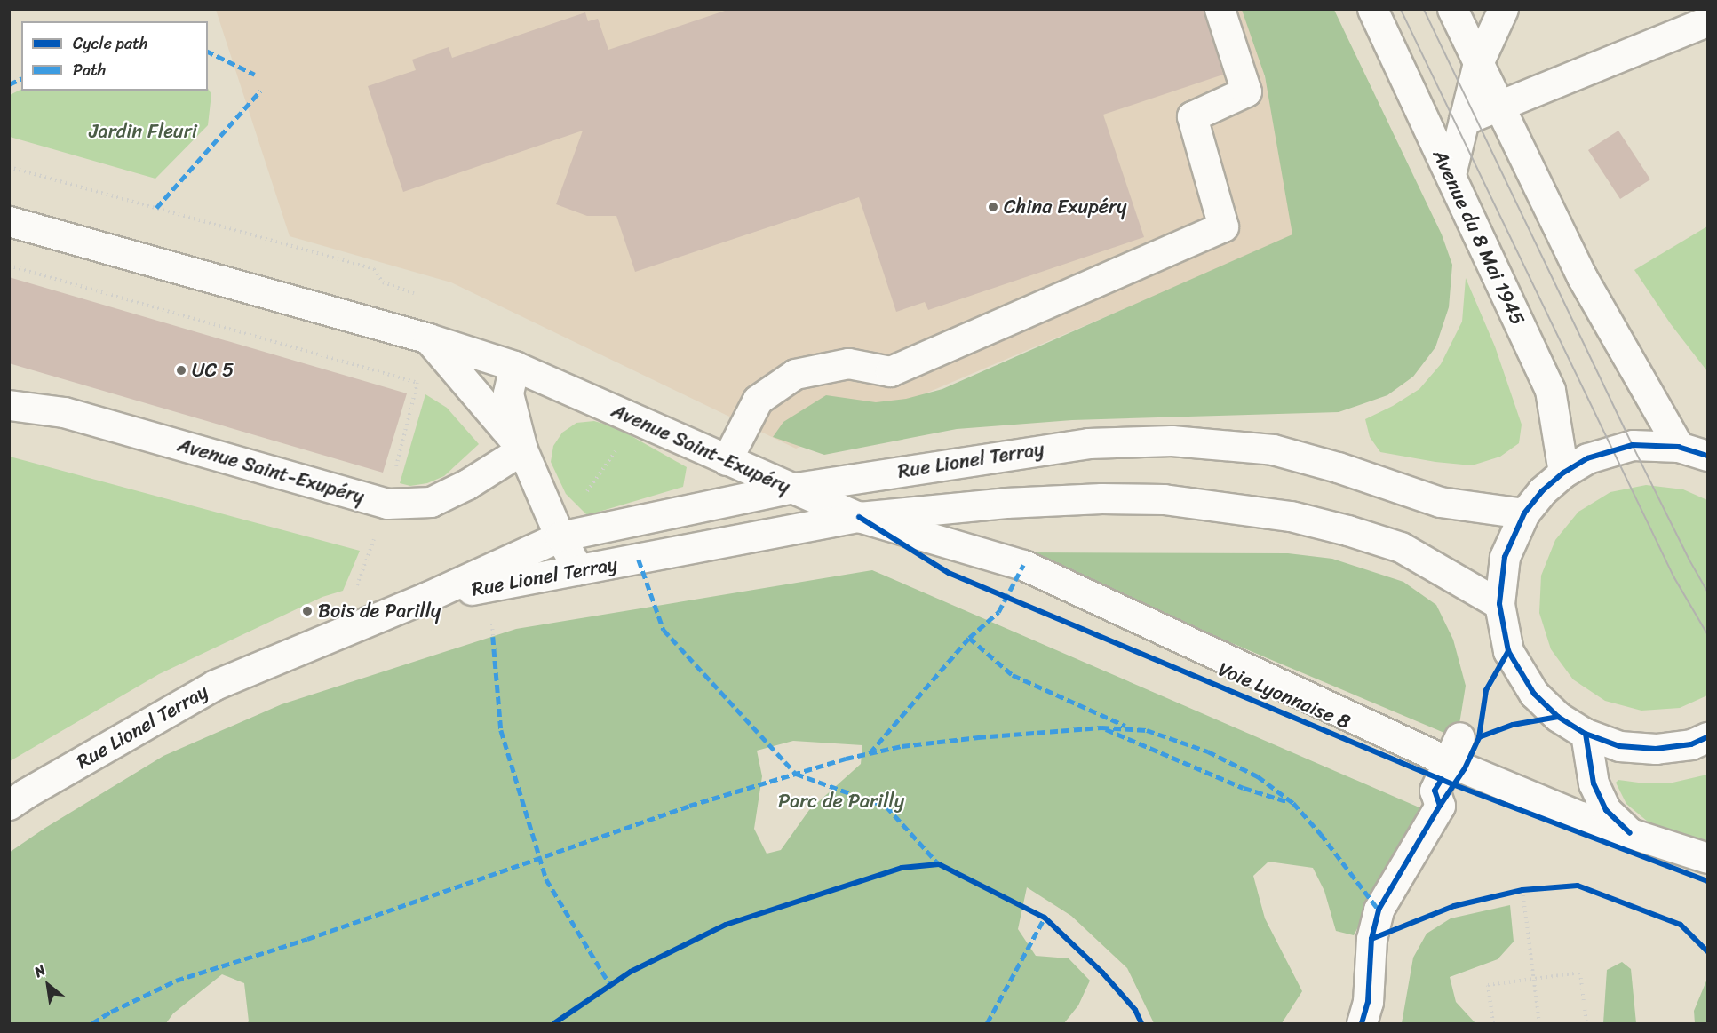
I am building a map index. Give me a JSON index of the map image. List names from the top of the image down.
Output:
{
  "streets": {
    "main road": ["Avenue du 8 Mai 1945", "Avenue Saint-Exupéry", "Rue Lionel Terray"],
    "cycle path": ["Voie Lyonnaise 8"]
  },
  "crossings": [
    ["Avenue Saint-Exupéry", "Rue Lionel Terray"]
  ],
  "parks": ["Jardin Fleuri", "Parc de Parilly"],
  "places": ["China Exupéry", "UC 5", "Bois de Parilly"],
  "legend": ["Cycle path", "Path"],
  "north": "top left"
}
